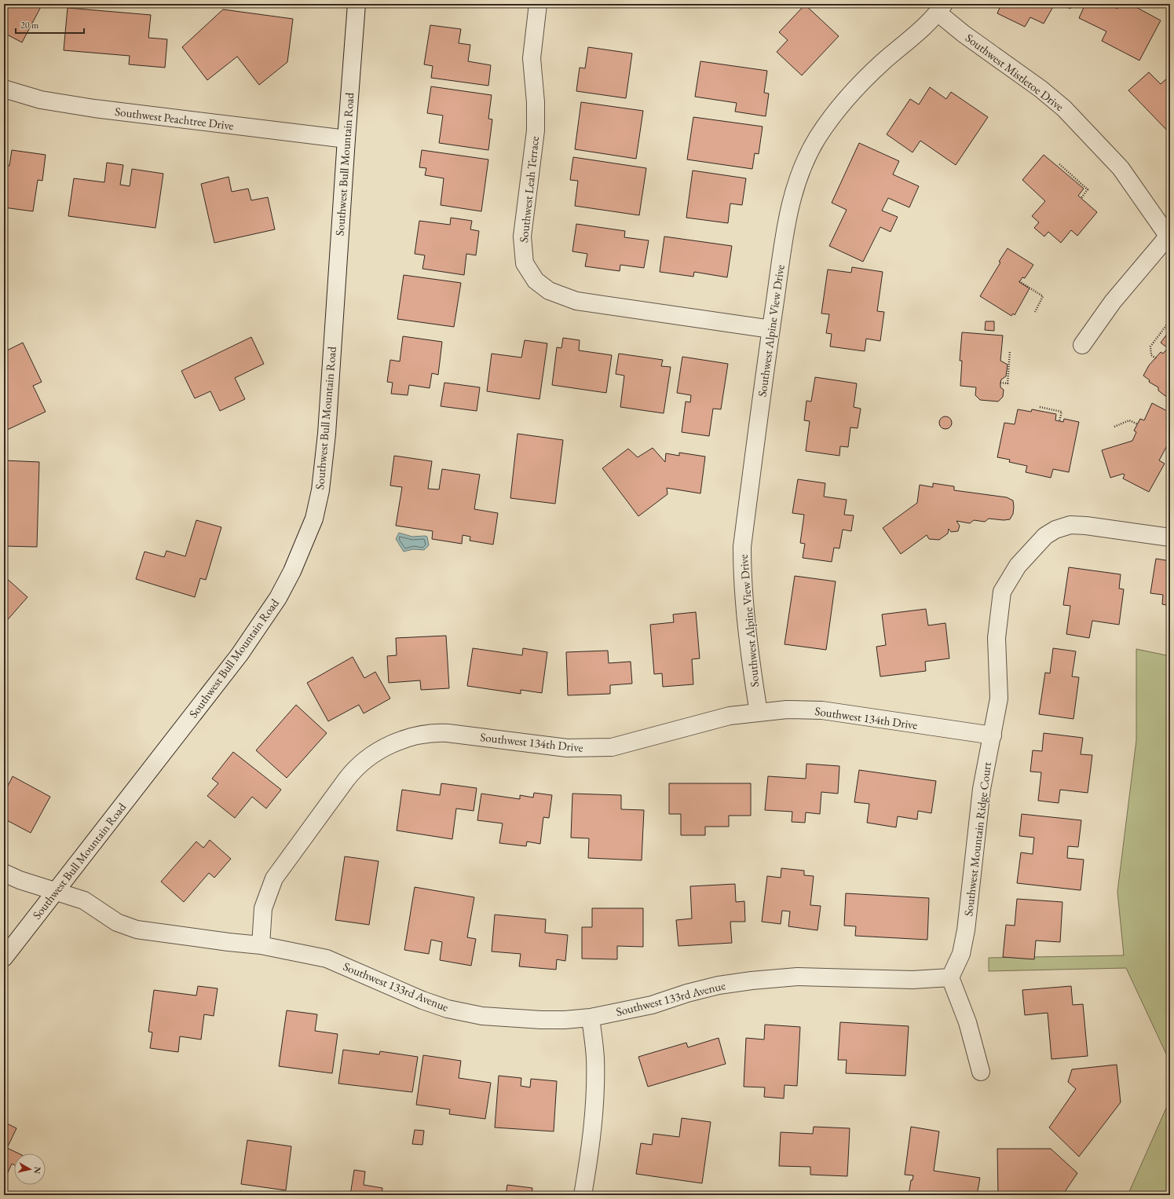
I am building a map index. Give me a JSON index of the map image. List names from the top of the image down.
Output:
{
  "streets": {
    "street": [
      "Southwest Mistletoe Drive",
      "Southwest Peachtree Drive",
      "Southwest Bull Mountain Road",
      "Southwest Leah Terrace",
      "Southwest Alpine View Drive",
      "Southwest 134th Drive",
      "Southwest Mountain Ridge Court",
      "Southwest 133rd Avenue"
    ]
  },
  "crossings": [
    ["Southwest Mistletoe Drive", "Southwest Alpine View Drive"],
    ["Southwest Peachtree Drive", "Southwest Bull Mountain Road"],
    ["Southwest Bull Mountain Road", "Southwest 133rd Avenue"],
    ["Southwest Leah Terrace", "Southwest Alpine View Drive"],
    ["Southwest Alpine View Drive", "Southwest 134th Drive"],
    ["Southwest 134th Drive", "Southwest Mountain Ridge Court"],
    ["Southwest 134th Drive", "Southwest 133rd Avenue"],
    ["Southwest Mountain Ridge Court", "Southwest 133rd Avenue"]
  ],
  "scale_bar": "20 m",
  "north": "right"
}
